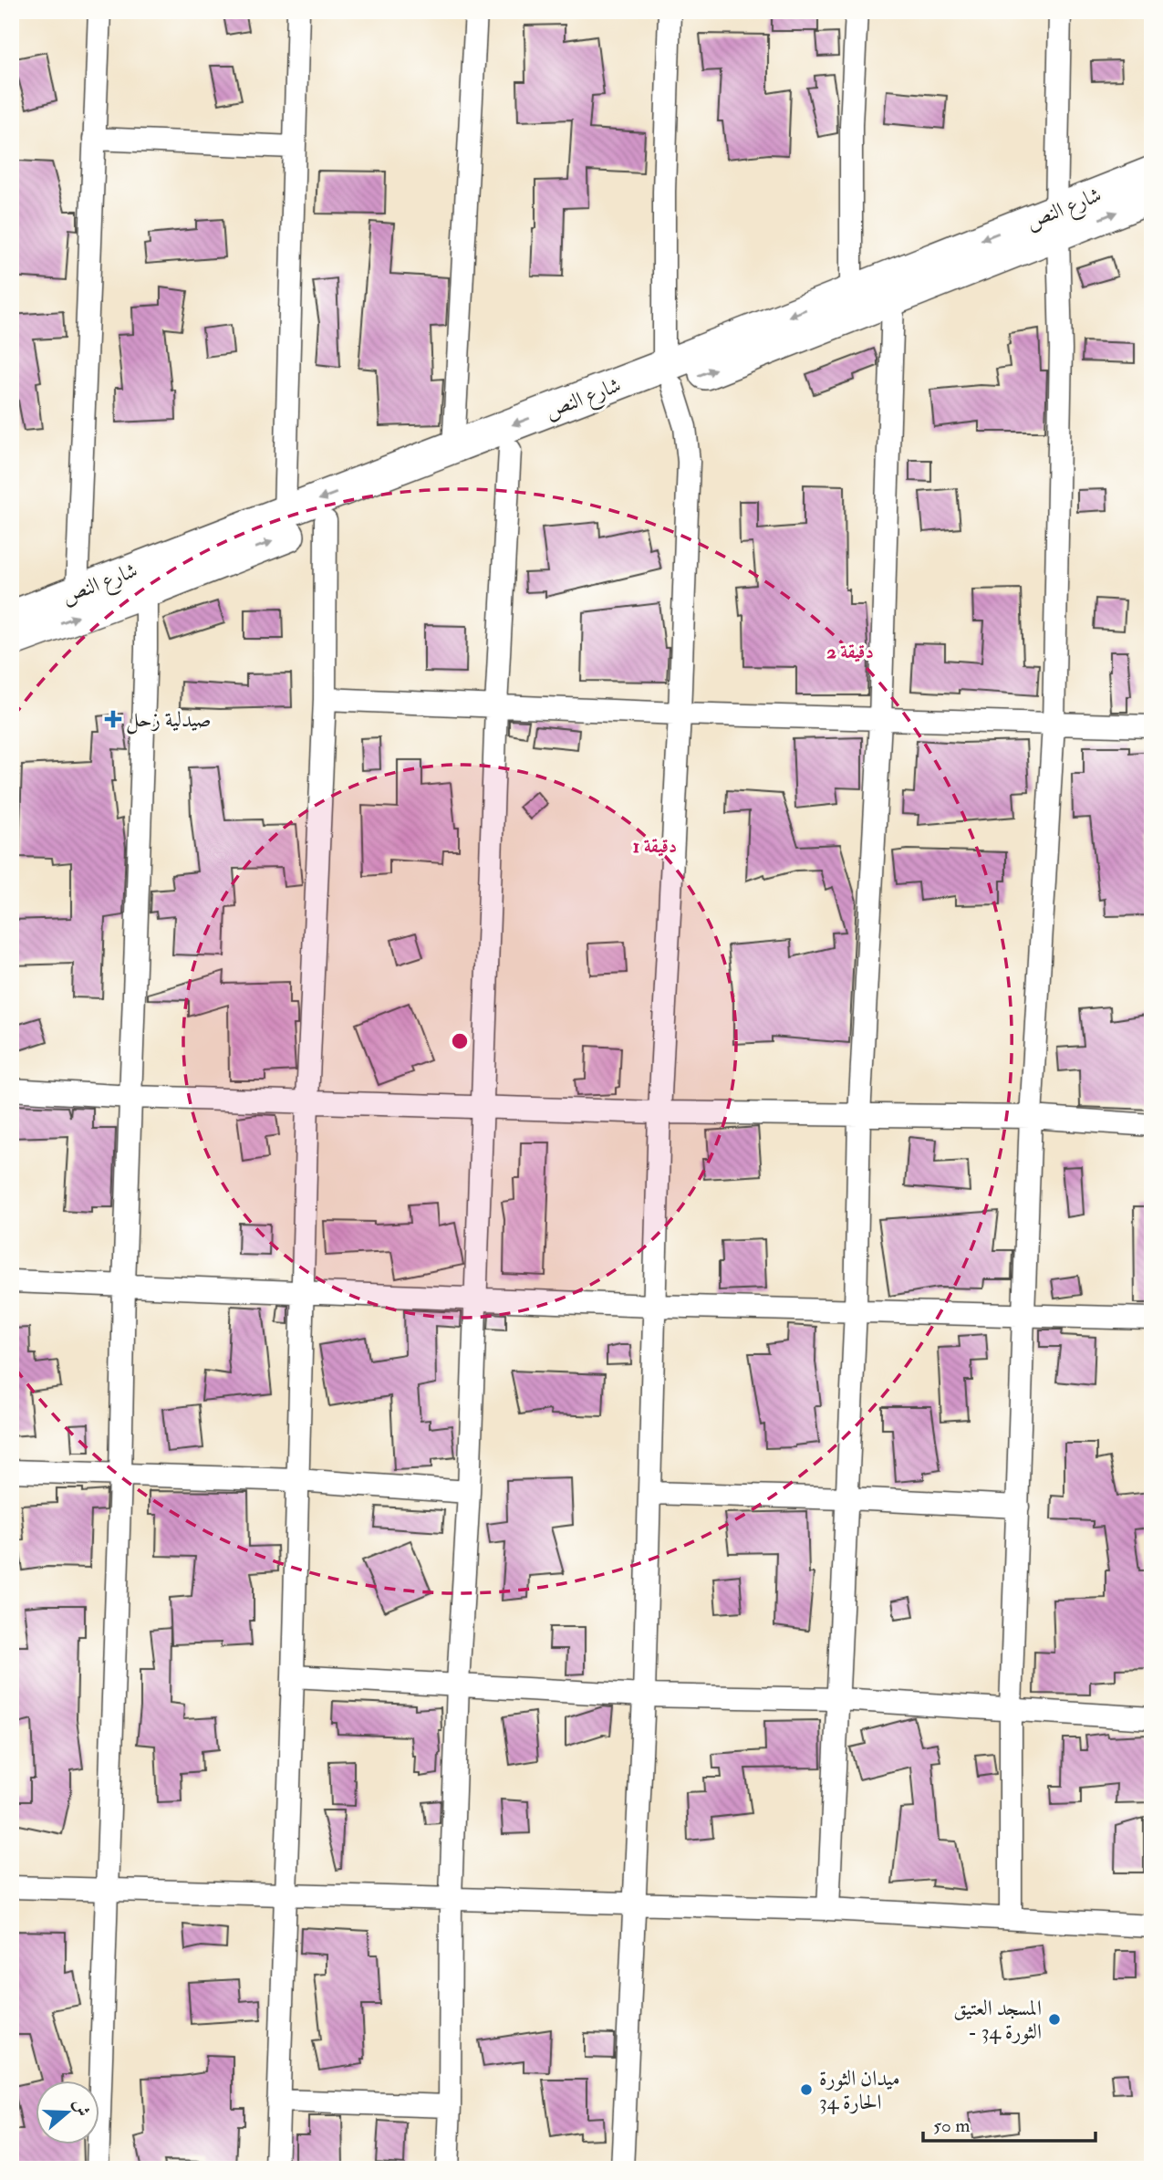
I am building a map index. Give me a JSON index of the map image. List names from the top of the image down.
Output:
{
  "streets": {
    "main road": ["شارع النص"]
  },
  "places": {
    "health": ["صيدلية زحل"],
    "other": ["المسجد العتيق - الثورة 34", "ميدان الثورة الحارة 34"]
  },
  "scale_bar": "50 m",
  "north": "right",
  "rings": ["2 دقيقة", "1 دقيقة"]
}
